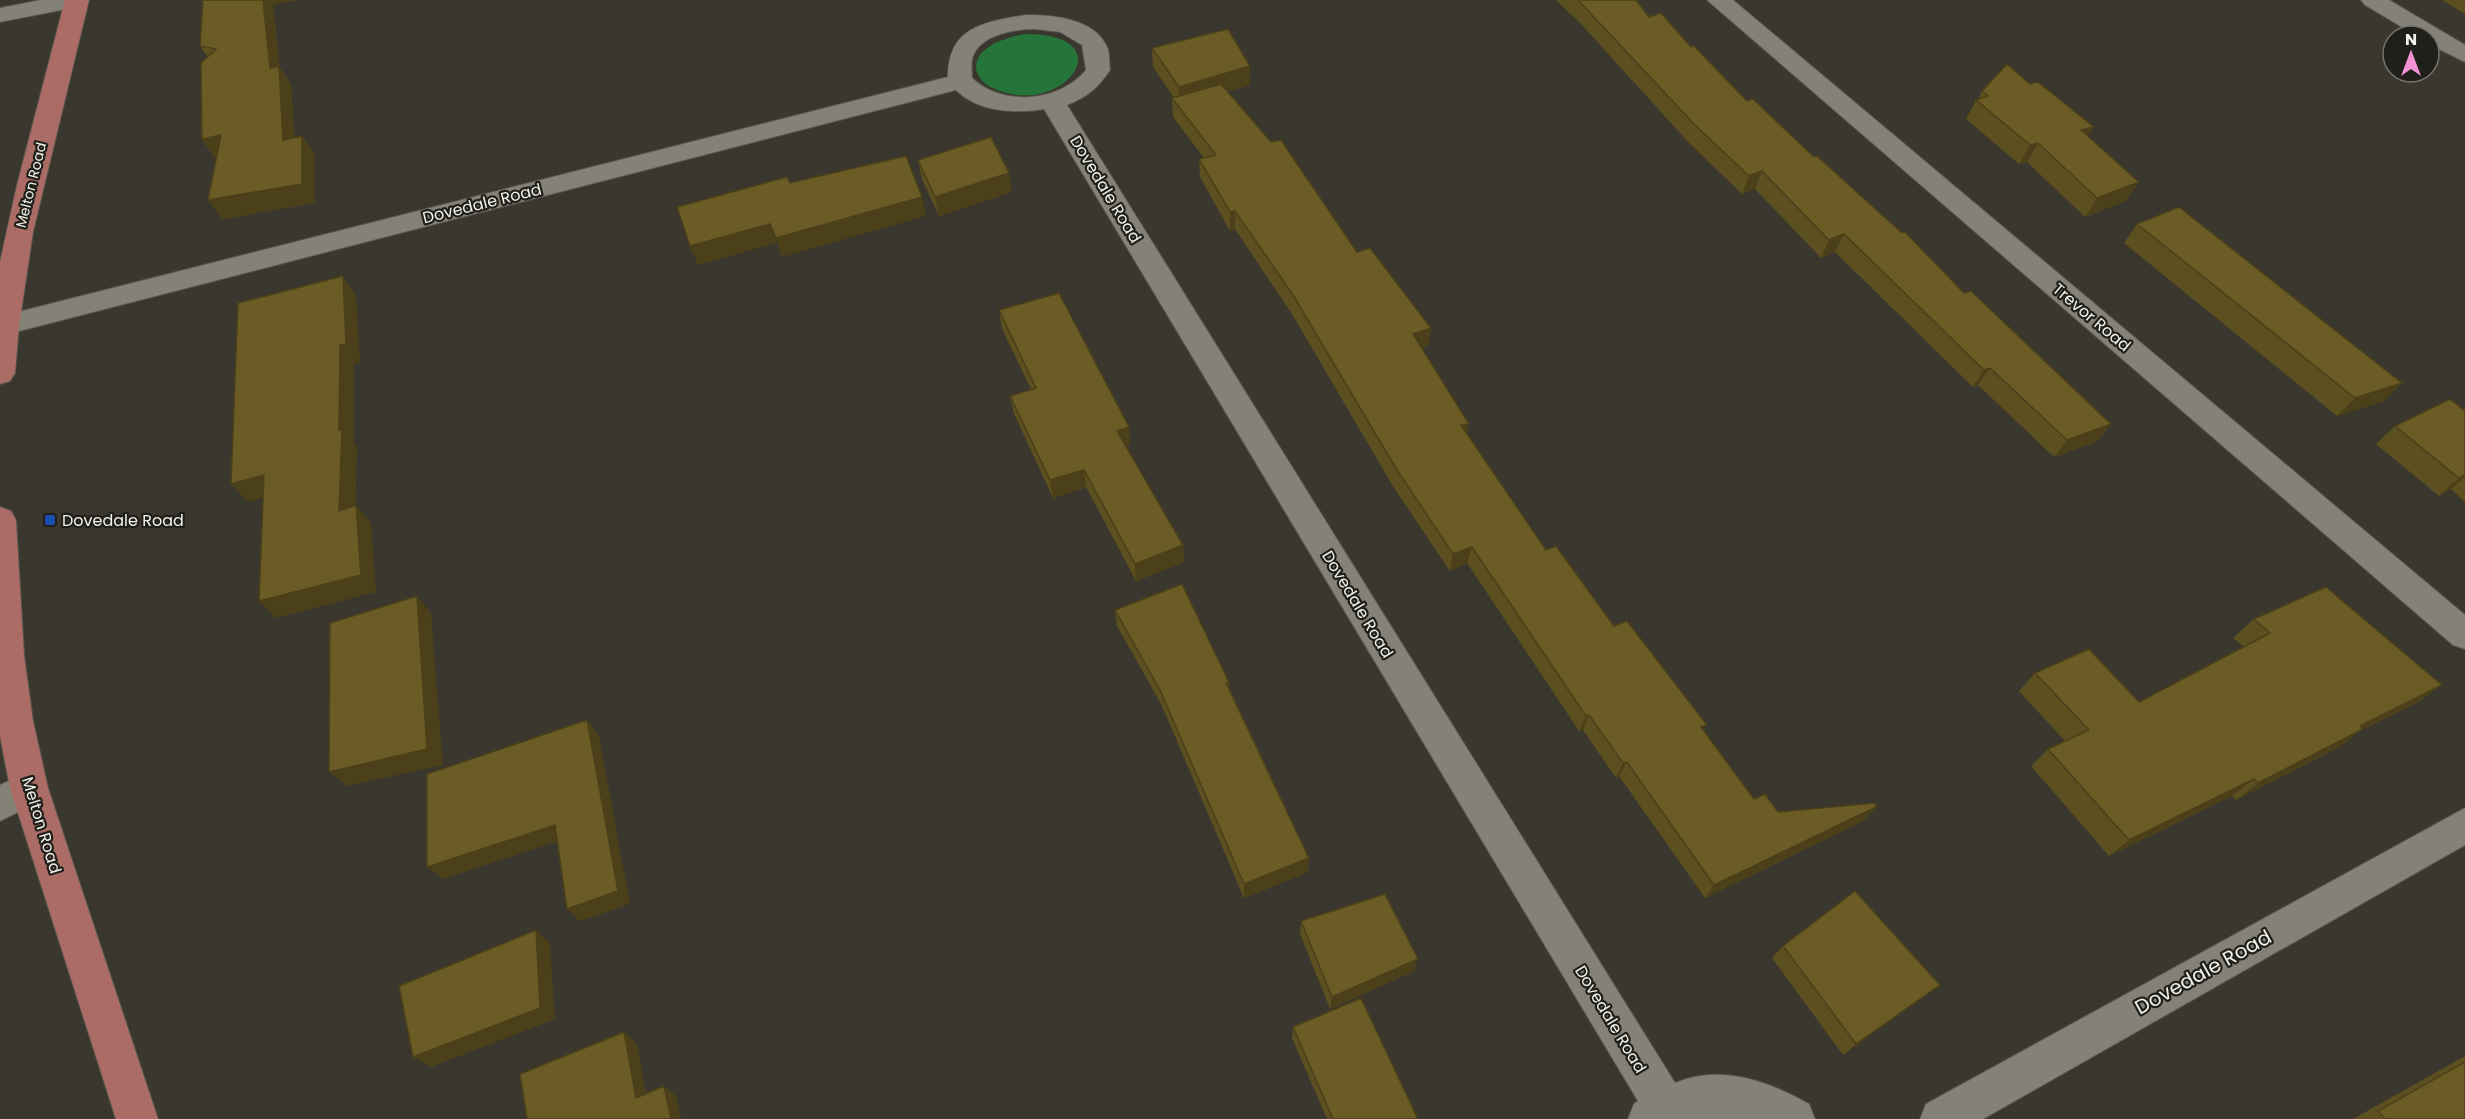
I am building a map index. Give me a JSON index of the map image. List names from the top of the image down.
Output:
{
  "streets": {
    "main road": ["Melton Road"],
    "street": ["Dovedale Road", "Trevor Road"]
  },
  "crossings": [
    ["Melton Road", "Dovedale Road"]
  ],
  "places": {
    "transit": ["Dovedale Road"]
  },
  "north": "top"
}
